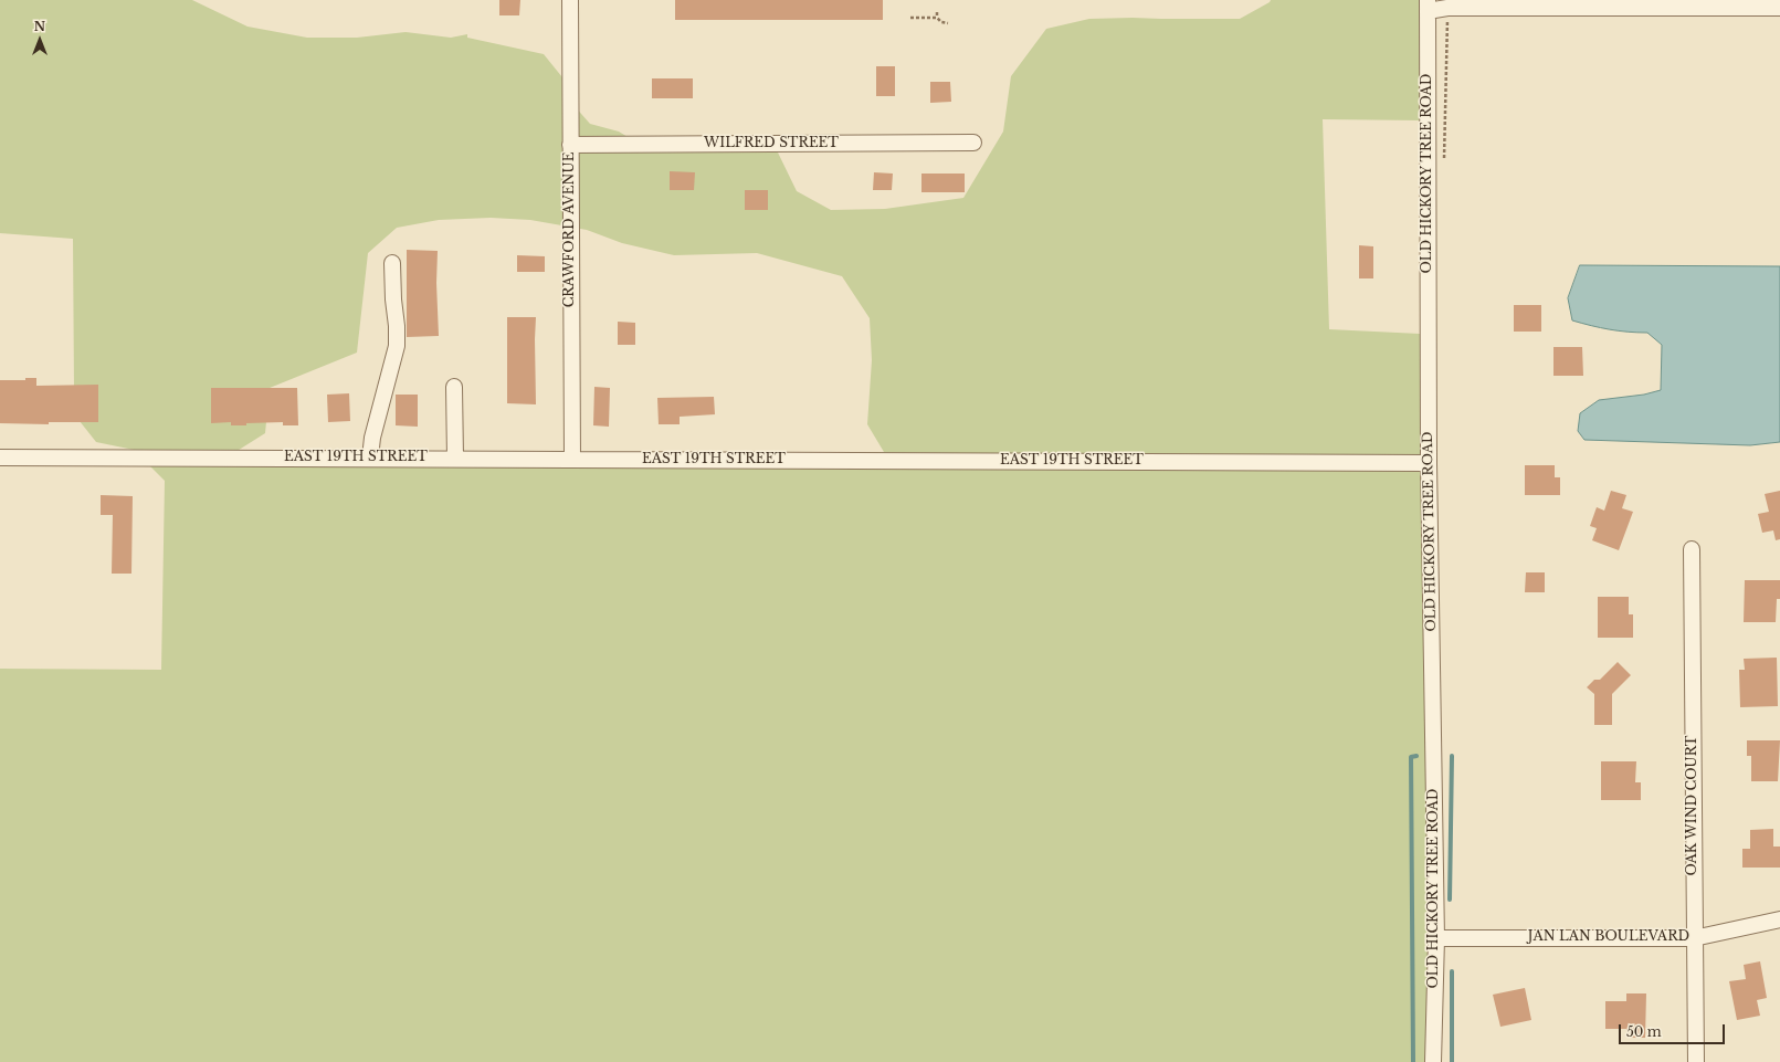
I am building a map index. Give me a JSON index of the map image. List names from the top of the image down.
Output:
{
  "streets": {
    "street": [
      "WILFRED STREET",
      "OLD HICKORY TREE ROAD",
      "CRAWFORD AVENUE",
      "EAST 19TH STREET",
      "OAK WIND COURT",
      "JAN LAN BOULEVARD"
    ]
  },
  "crossings": [
    ["WILFRED STREET", "CRAWFORD AVENUE"],
    ["OLD HICKORY TREE ROAD", "EAST 19TH STREET"],
    ["OLD HICKORY TREE ROAD", "JAN LAN BOULEVARD"],
    ["CRAWFORD AVENUE", "EAST 19TH STREET"],
    ["OAK WIND COURT", "JAN LAN BOULEVARD"]
  ],
  "scale_bar": "50 m",
  "north": "top"
}
